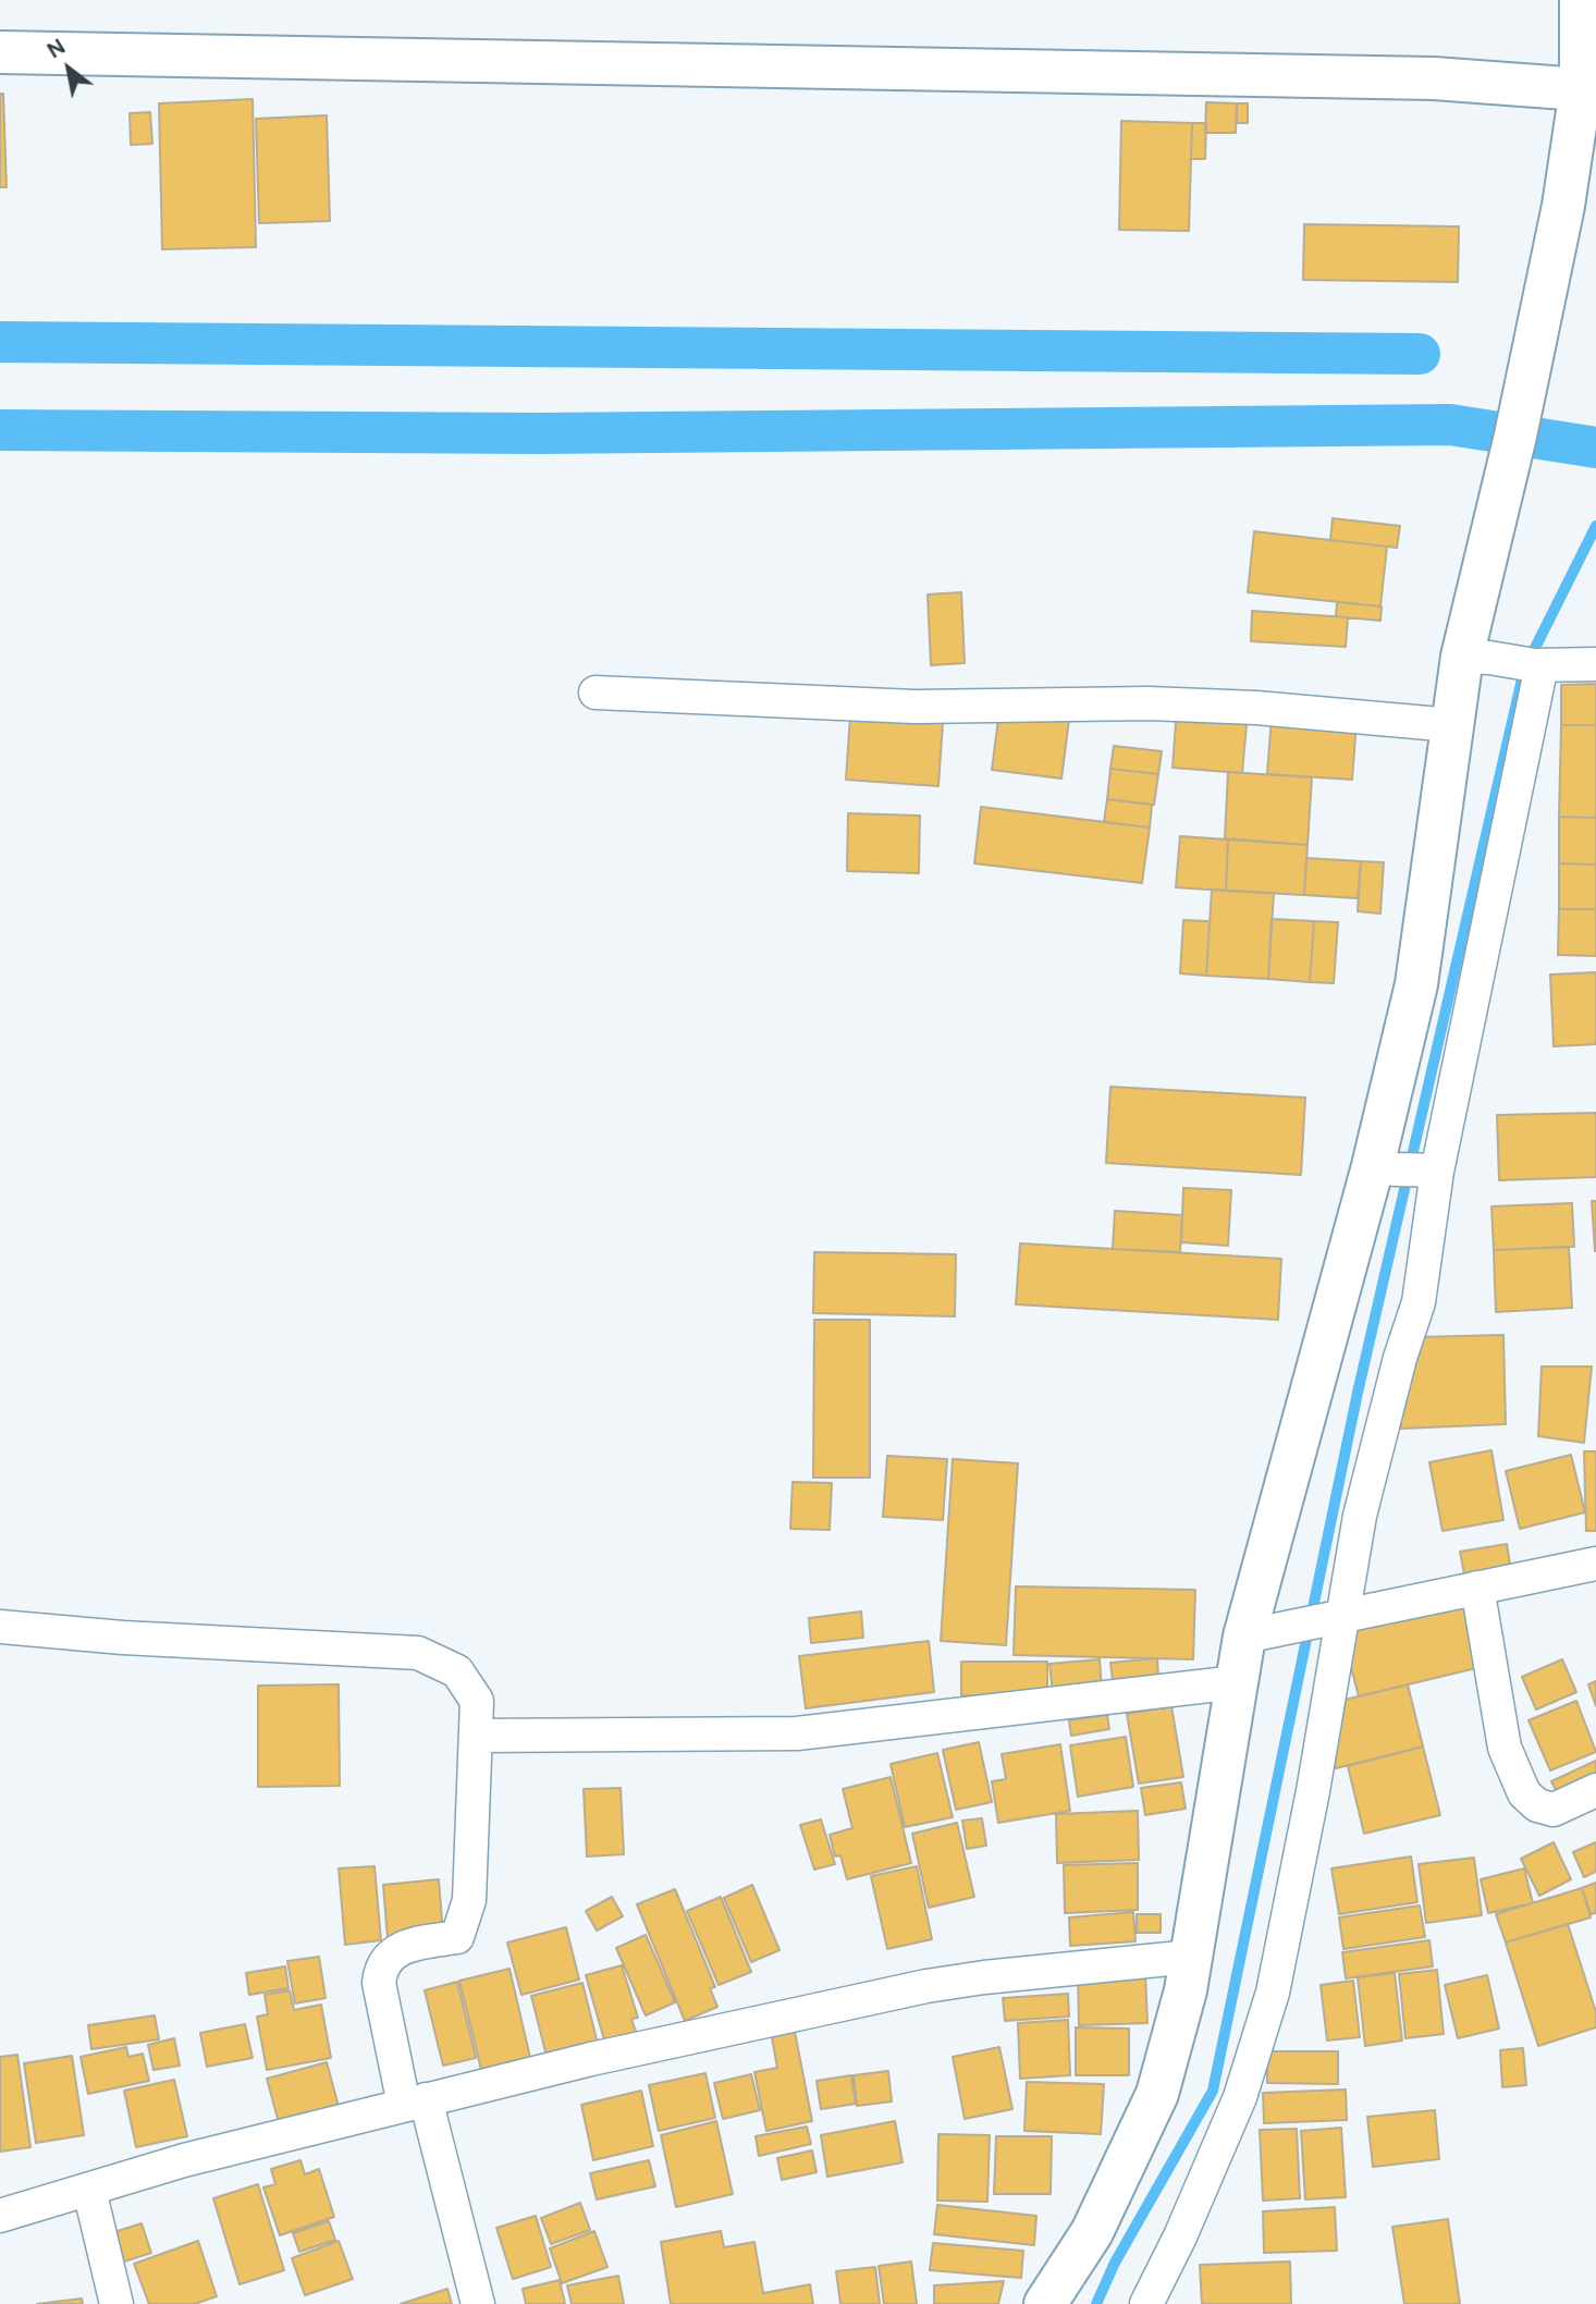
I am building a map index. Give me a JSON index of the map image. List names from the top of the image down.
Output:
{
  "north": "top left"
}
